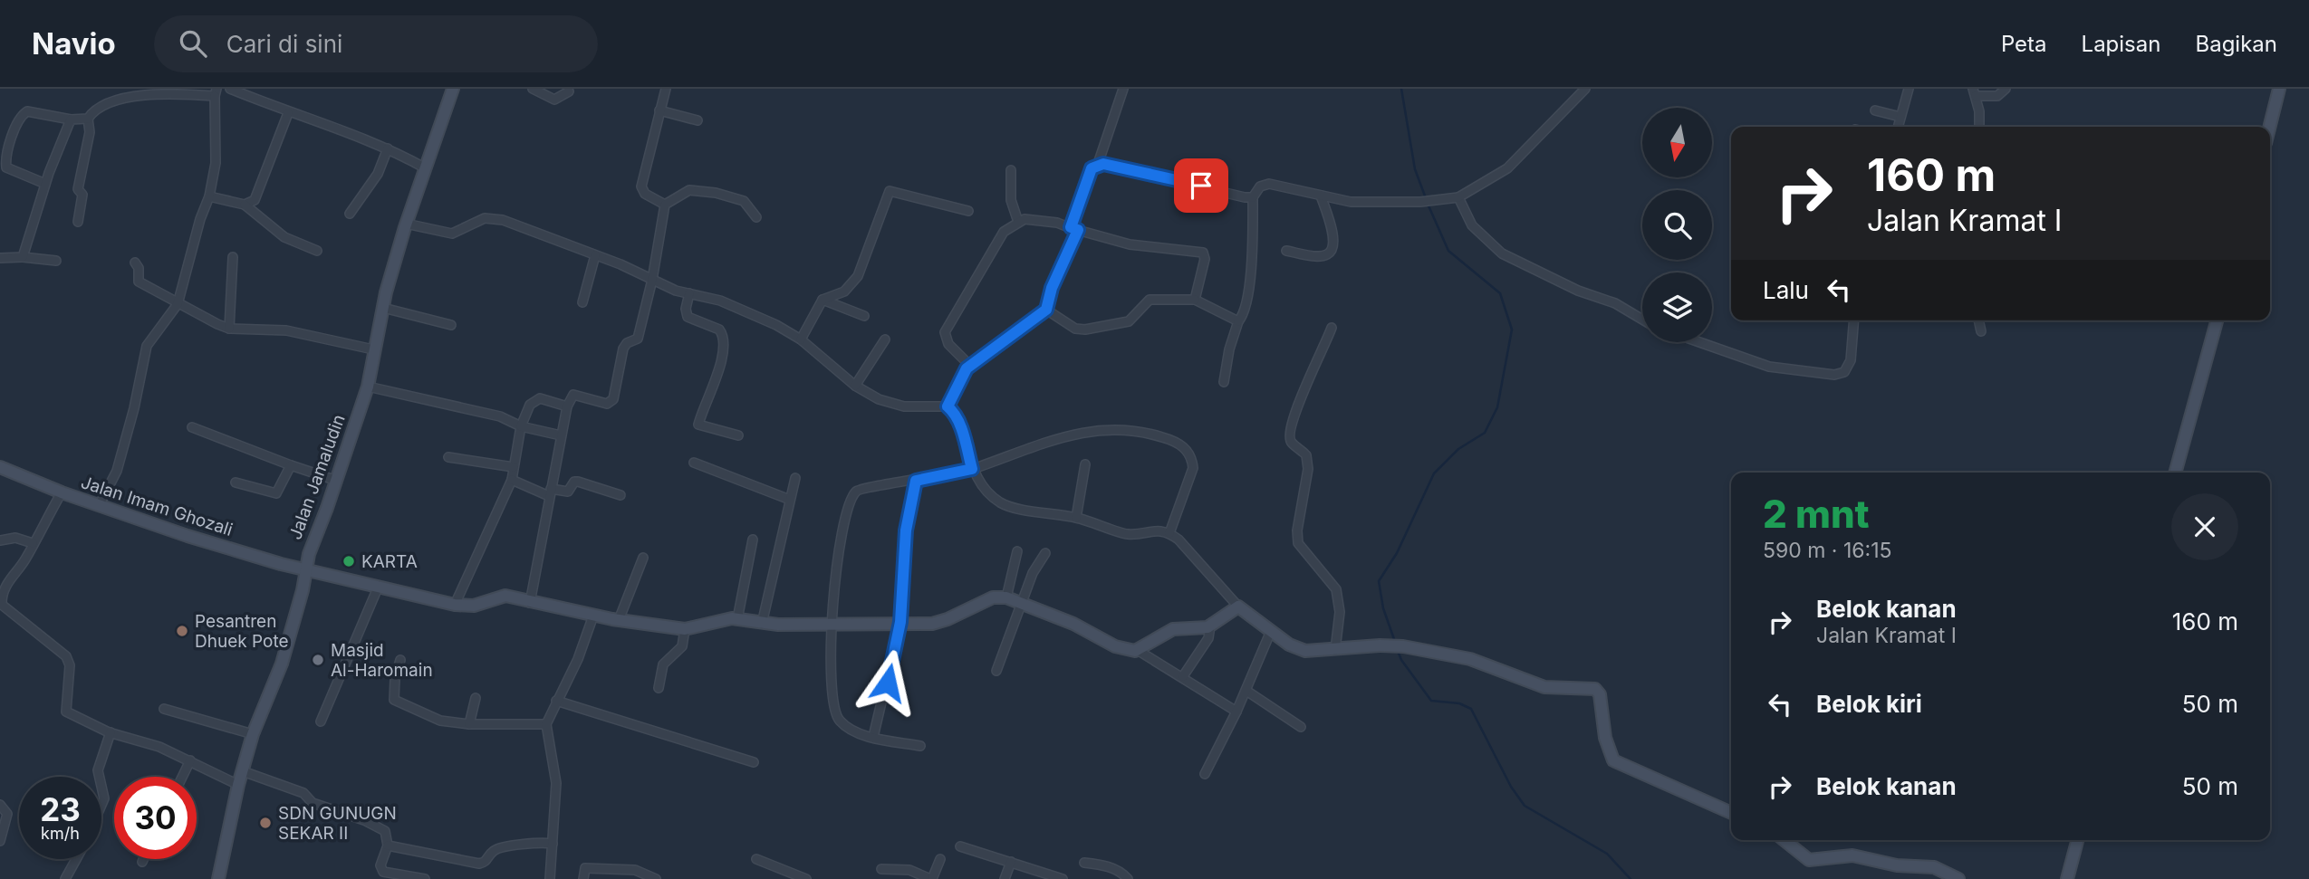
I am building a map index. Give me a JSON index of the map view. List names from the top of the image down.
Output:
{
  "streets": {
    "street": ["Jalan Jamaludin", "Jalan Imam Ghozali"]
  },
  "crossings": [
    ["Jalan Jamaludin", "Jalan Imam Ghozali"]
  ],
  "places": [
    "KARTA",
    "Pesantren Dhuek Pote",
    "Masjid Al-Haromain",
    "SDN GUNUGN SEKAR II"
  ],
  "north": "bottom",
  "page": {
    "header": "Navio",
    "search": "Cari di sini",
    "nav": ["Peta", "Lapisan", "Bagikan"],
    "turn": ["160 m", "Jalan Kramat I"],
    "then": "Lalu",
    "heading": ["2 mnt", "590 m · 16:15"],
    "list": [
      {
        "name": "Belok kanan",
        "note": "Jalan Kramat I",
        "value": "160 m"
      },
      {
        "name": "Belok kiri",
        "value": "50 m"
      },
      {
        "name": "Belok kanan",
        "value": "50 m"
      }
    ],
    "speed": "23 km/h",
    "limit": "30"
  }
}
